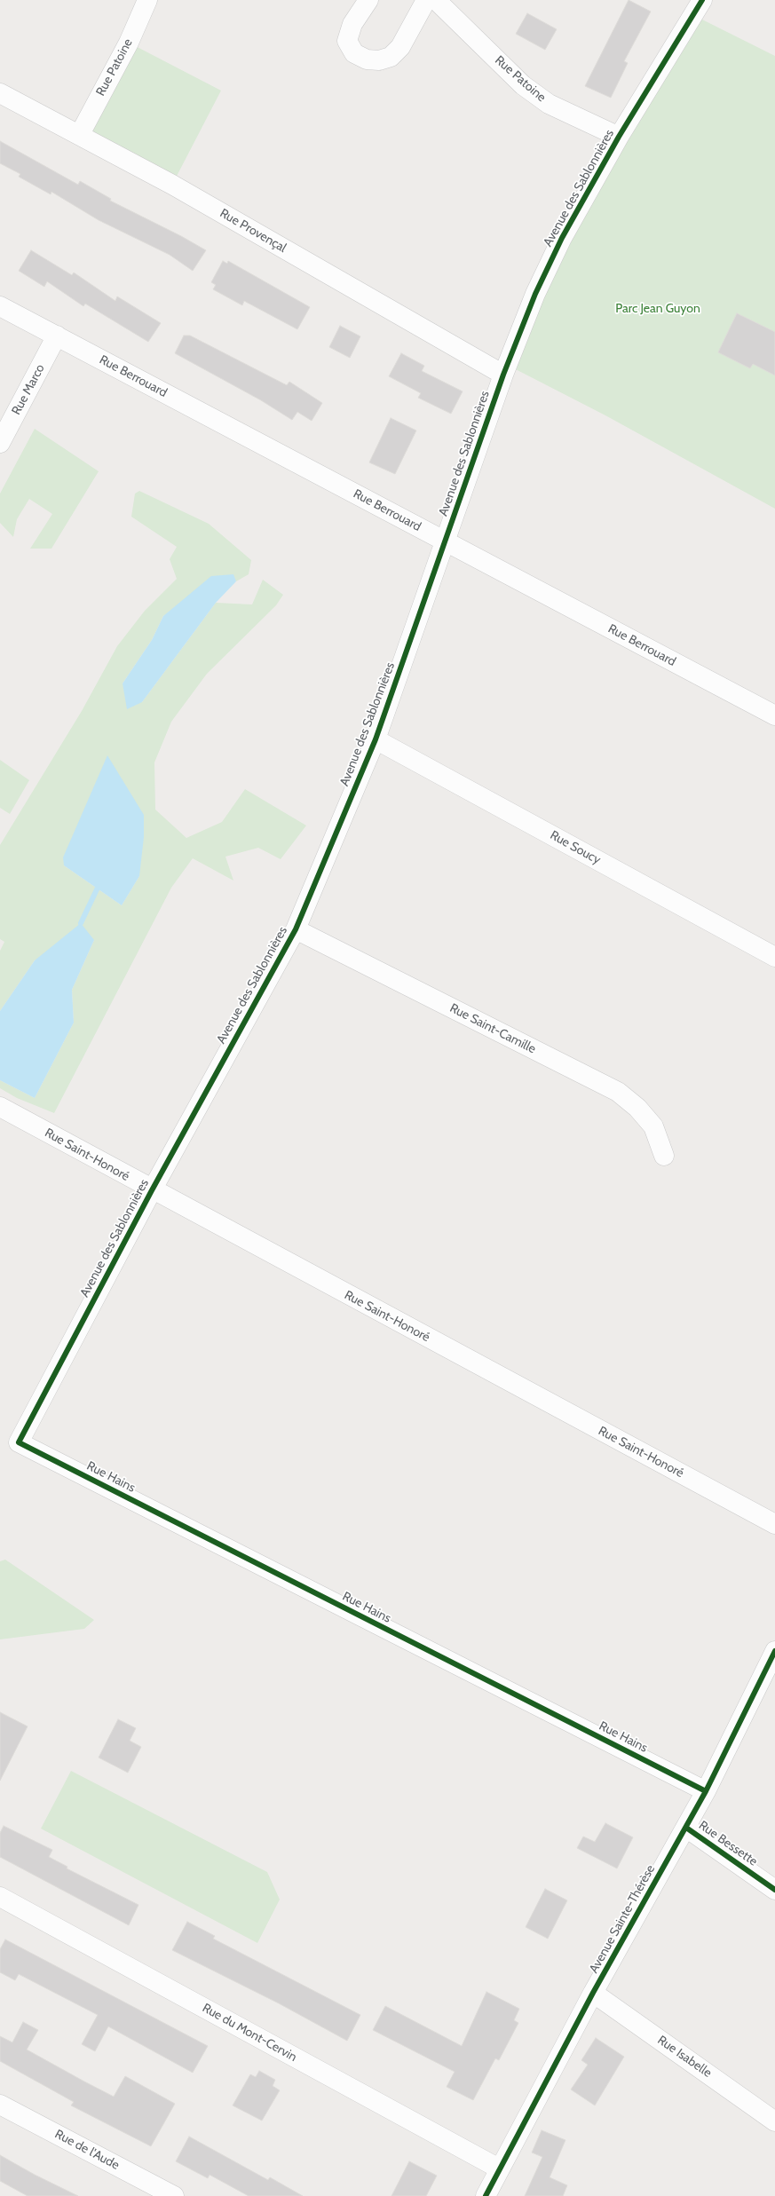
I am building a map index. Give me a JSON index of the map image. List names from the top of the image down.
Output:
{
  "streets": {
    "street": [
      "Rue Patoine",
      "Avenue des Sablonnières",
      "Rue Provençal",
      "Rue Berrouard",
      "Rue Marco",
      "Rue Soucy",
      "Rue Saint-Camille",
      "Rue Saint-Honoré",
      "Rue Hains",
      "Rue Bessette",
      "Avenue Sainte-Thérèse",
      "Rue du Mont-Cervin",
      "Rue Isabelle",
      "Rue de l'Aude"
    ]
  },
  "crossings": [
    ["Rue Patoine", "Avenue des Sablonnières"],
    ["Rue Patoine", "Rue Provençal"],
    ["Avenue des Sablonnières", "Rue Provençal"],
    ["Avenue des Sablonnières", "Rue Berrouard"],
    ["Avenue des Sablonnières", "Rue Soucy"],
    ["Avenue des Sablonnières", "Rue Saint-Camille"],
    ["Avenue des Sablonnières", "Rue Saint-Honoré"],
    ["Avenue des Sablonnières", "Rue Hains"],
    ["Rue Berrouard", "Rue Marco"],
    ["Rue Hains", "Avenue Sainte-Thérèse"],
    ["Rue Bessette", "Avenue Sainte-Thérèse"],
    ["Avenue Sainte-Thérèse", "Rue du Mont-Cervin"],
    ["Avenue Sainte-Thérèse", "Rue Isabelle"]
  ],
  "parks": ["Parc Jean Guyon"]
}
